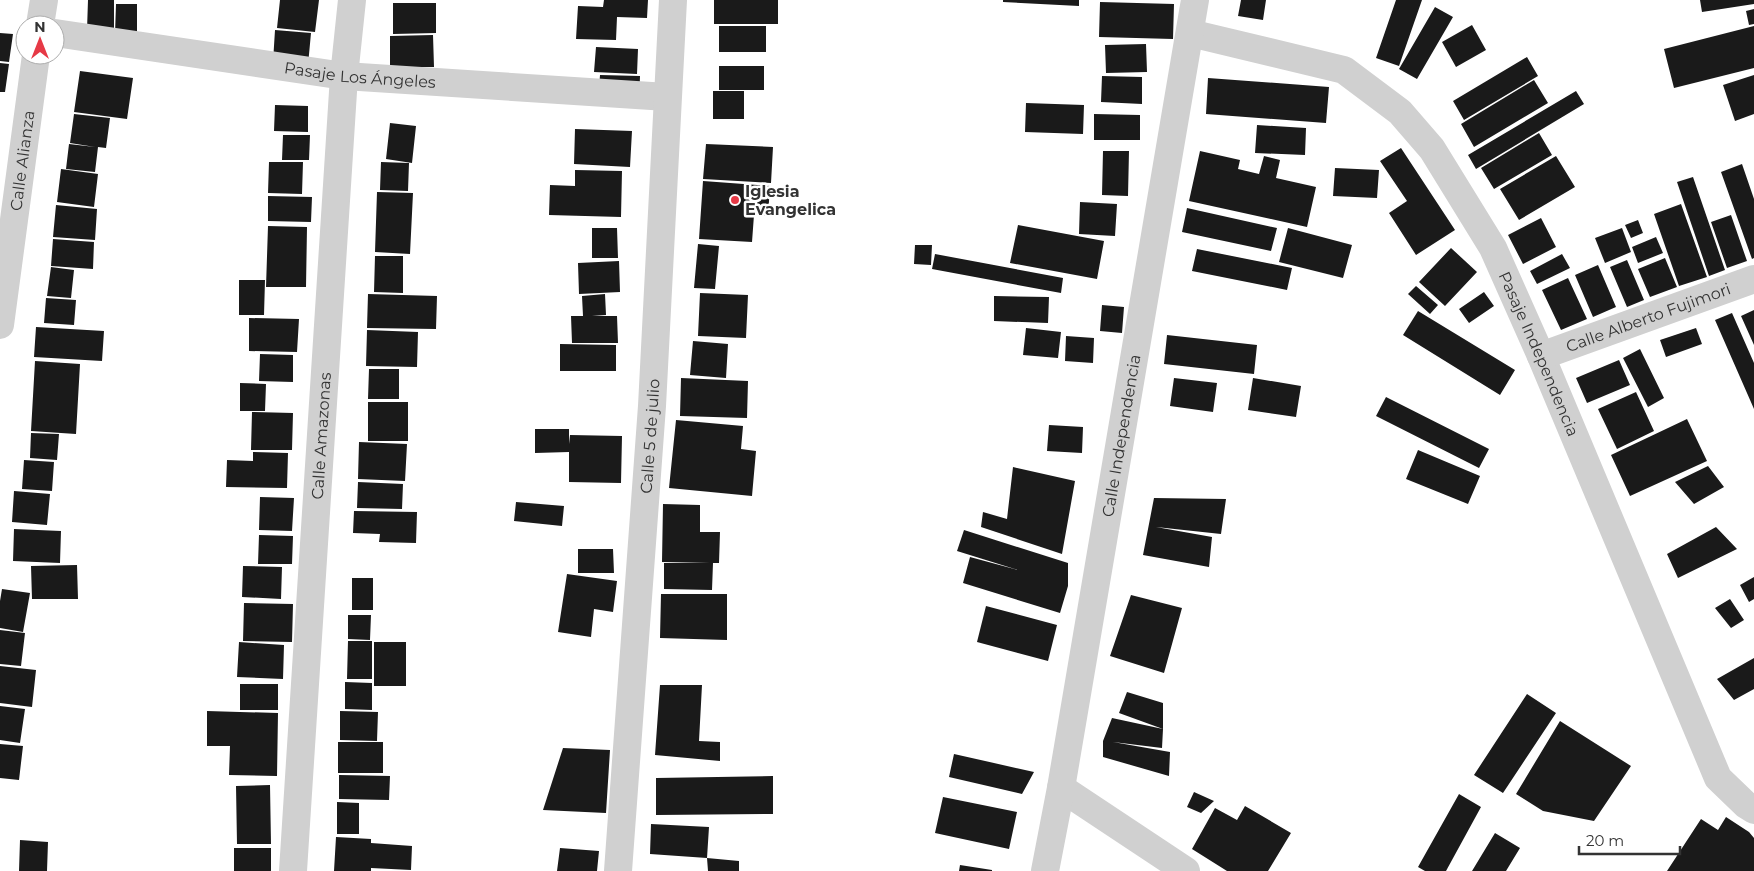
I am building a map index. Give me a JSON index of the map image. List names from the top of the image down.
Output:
{
  "streets": {
    "street": [
      "Pasaje Los Ángeles",
      "Calle Alianza",
      "Calle Alberto Fujimori",
      "Pasaje Independencia",
      "Calle Amazonas",
      "Calle 5 de julio",
      "Calle Independencia"
    ]
  },
  "crossings": [
    ["Pasaje Los Ángeles", "Calle Amazonas"],
    ["Pasaje Los Ángeles", "Calle 5 de julio"],
    ["Calle Alberto Fujimori", "Pasaje Independencia"],
    ["Pasaje Independencia", "Calle Independencia"]
  ],
  "places": ["Iglesia Evangelica"],
  "scale_bar": "20 m",
  "north": "top"
}
